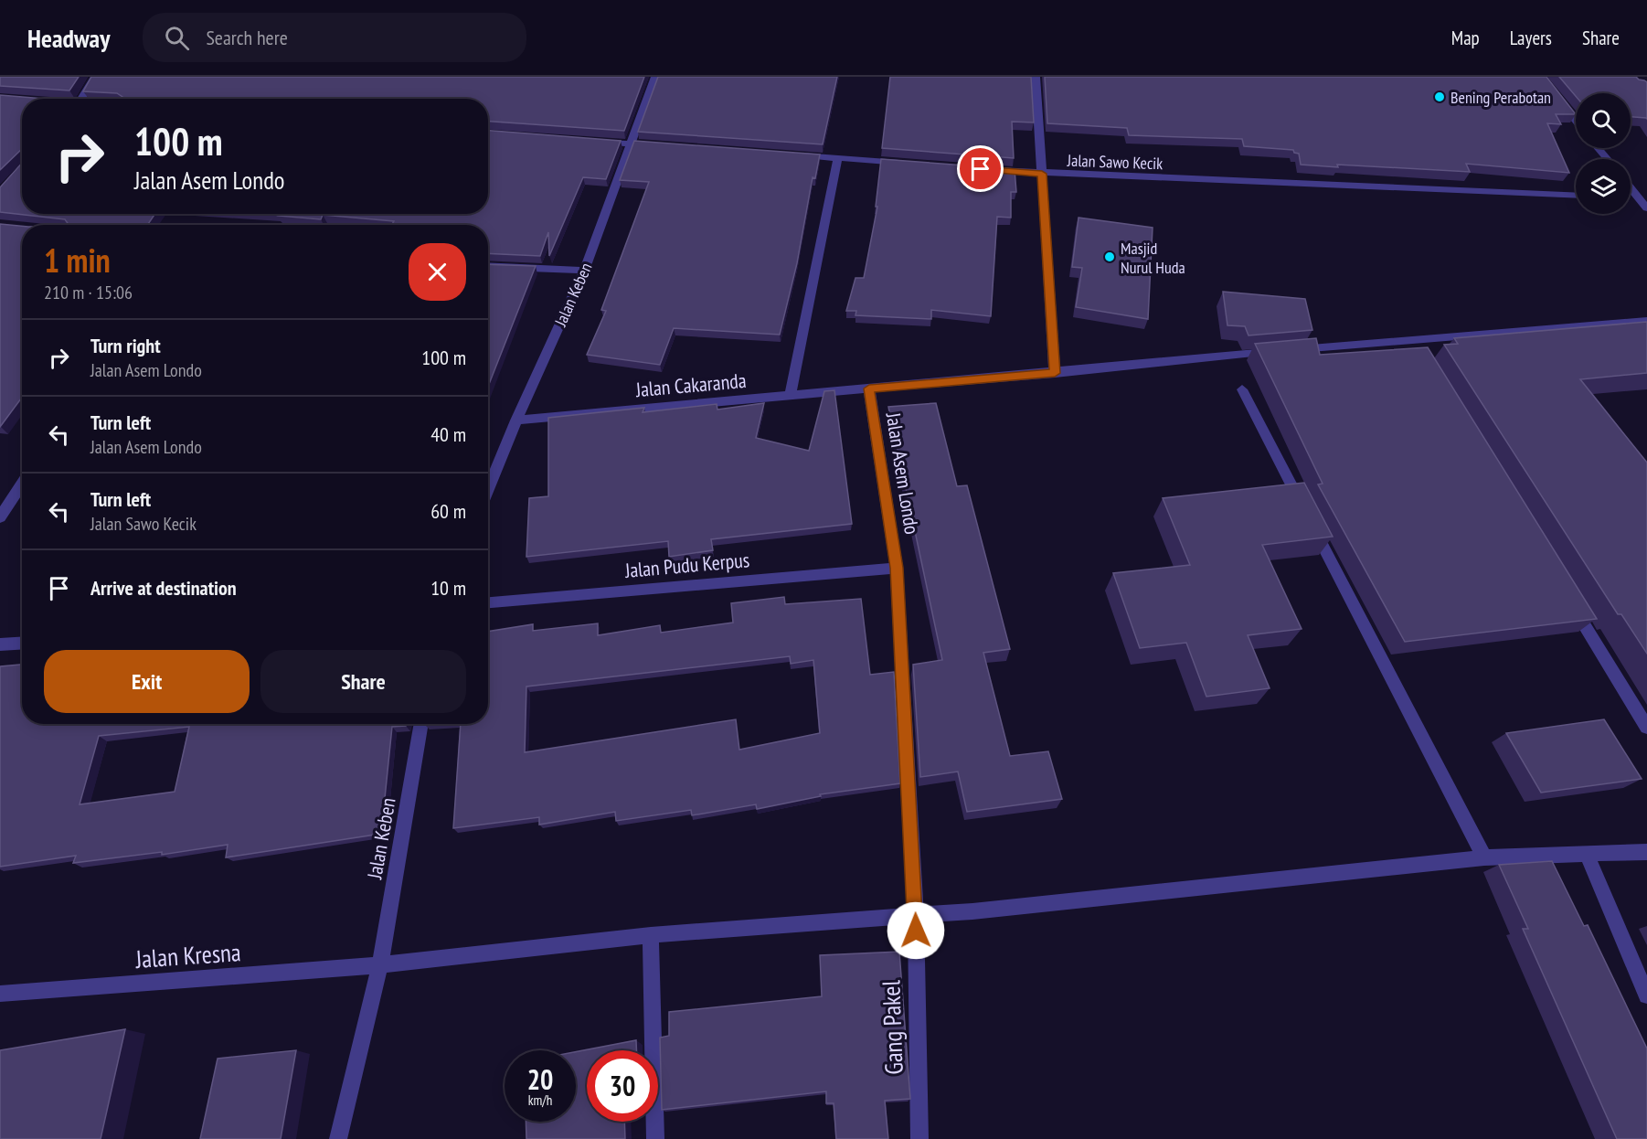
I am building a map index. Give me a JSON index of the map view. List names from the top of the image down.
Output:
{
  "streets": {
    "street": [
      "Jalan Sawo Kecik",
      "Jalan Keben",
      "Jalan Cakaranda",
      "Jalan Asem Londo",
      "Jalan Pudu Kerpus",
      "Jalan Kresna",
      "Gang Pakel"
    ]
  },
  "crossings": [
    ["Jalan Keben", "Jalan Cakaranda"],
    ["Jalan Keben", "Jalan Kresna"],
    ["Jalan Cakaranda", "Jalan Asem Londo"],
    ["Jalan Asem Londo", "Jalan Pudu Kerpus"],
    ["Jalan Asem Londo", "Jalan Kresna"],
    ["Jalan Asem Londo", "Gang Pakel"],
    ["Jalan Kresna", "Gang Pakel"]
  ],
  "places": ["Bening Perabotan", "Masjid Nurul Huda"],
  "page": {
    "header": "Headway",
    "search": "Search here",
    "nav": ["Map", "Layers", "Share"],
    "turn": ["100 m", "Jalan Asem Londo"],
    "heading": ["1 min", "210 m · 15:06"],
    "list": [
      {
        "name": "Turn right",
        "note": "Jalan Asem Londo",
        "value": "100 m"
      },
      {
        "name": "Turn left",
        "note": "Jalan Asem Londo",
        "value": "40 m"
      },
      {
        "name": "Turn left",
        "note": "Jalan Sawo Kecik",
        "value": "60 m"
      },
      {
        "name": "Arrive at destination",
        "value": "10 m"
      }
    ],
    "buttons": ["Exit", "Share"],
    "speed": "20 km/h",
    "limit": "30"
  }
}
